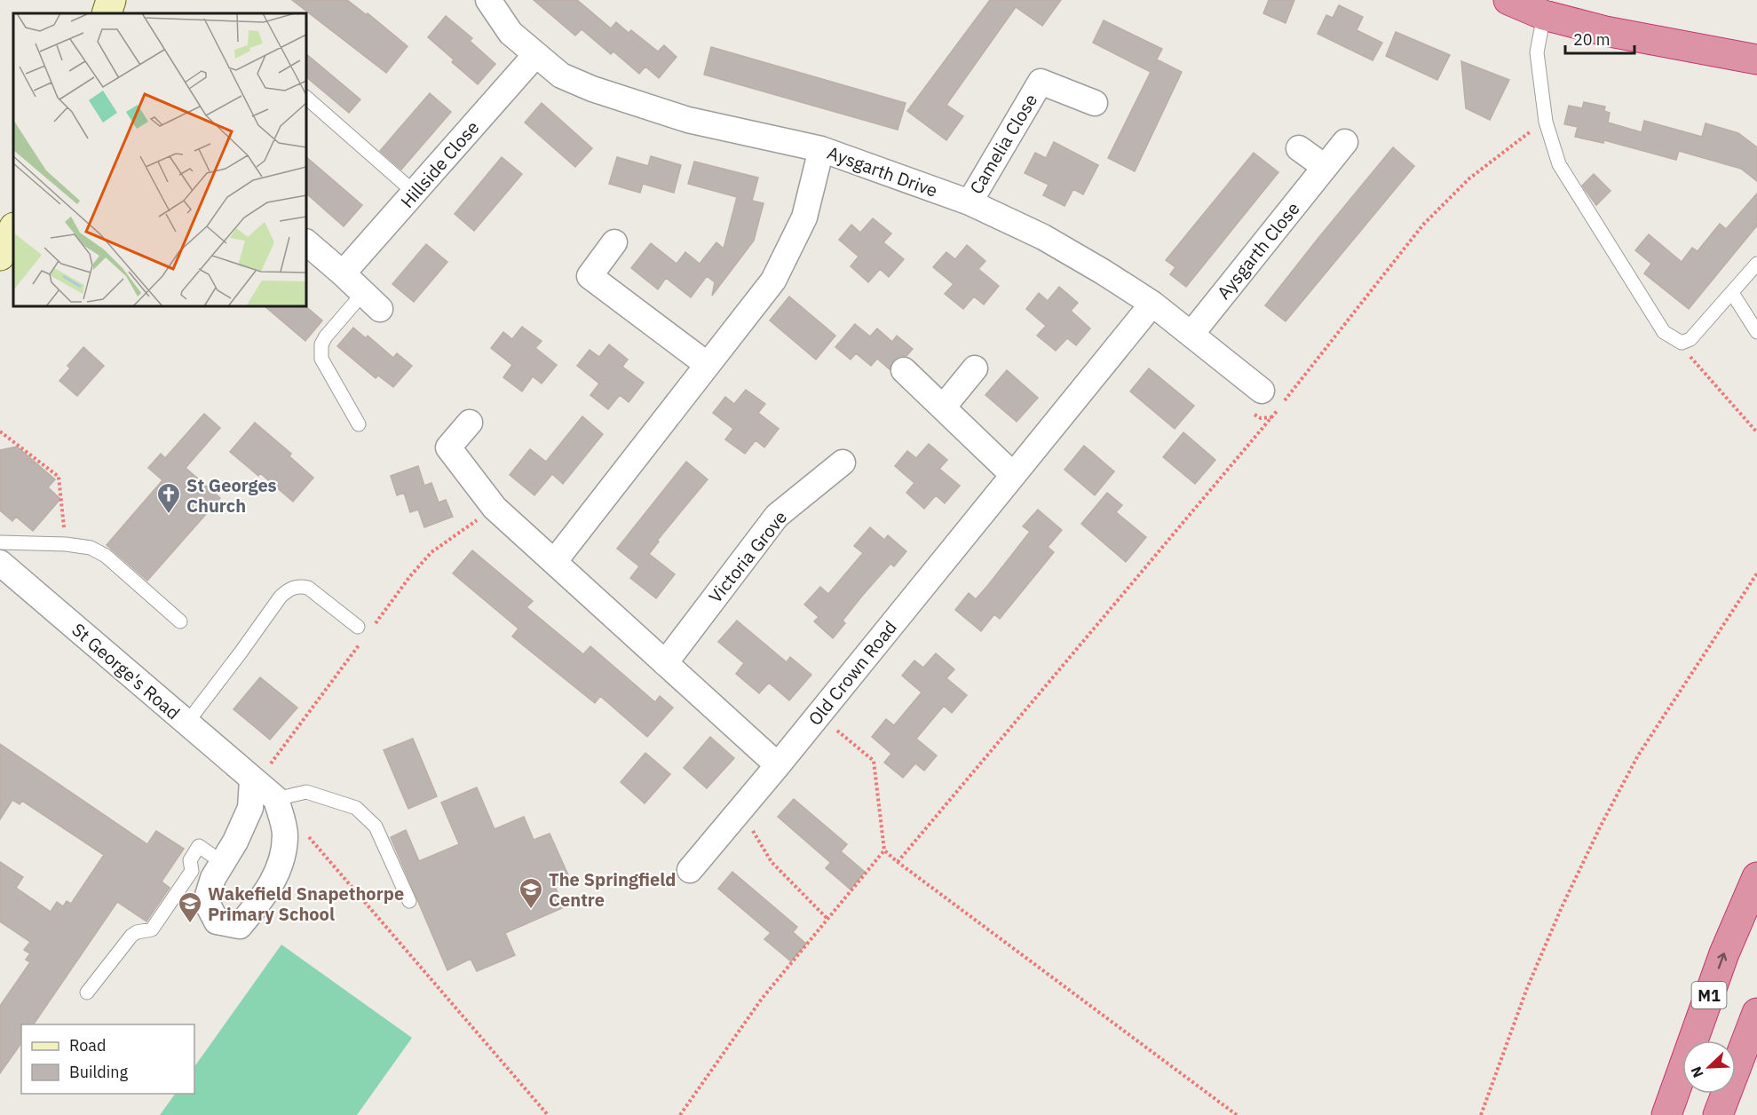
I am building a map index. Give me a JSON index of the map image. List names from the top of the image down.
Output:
{
  "streets": {
    "highway": ["M1"],
    "street": [
      "Camelia Close",
      "Hillside Close",
      "Aysgarth Drive",
      "Aysgarth Close",
      "Victoria Grove",
      "St George's Road",
      "Old Crown Road"
    ]
  },
  "crossings": [
    ["Camelia Close", "Aysgarth Drive"],
    ["Hillside Close", "Aysgarth Drive"],
    ["Aysgarth Drive", "Aysgarth Close"],
    ["Aysgarth Drive", "Old Crown Road"]
  ],
  "places": {
    "church": ["St Georges Church"],
    "school or university": ["The Springfield Centre", "Wakefield Snapethorpe Primary School"]
  },
  "legend": ["Road", "Building"],
  "scale_bar": "20 m",
  "north": "bottom left"
}
